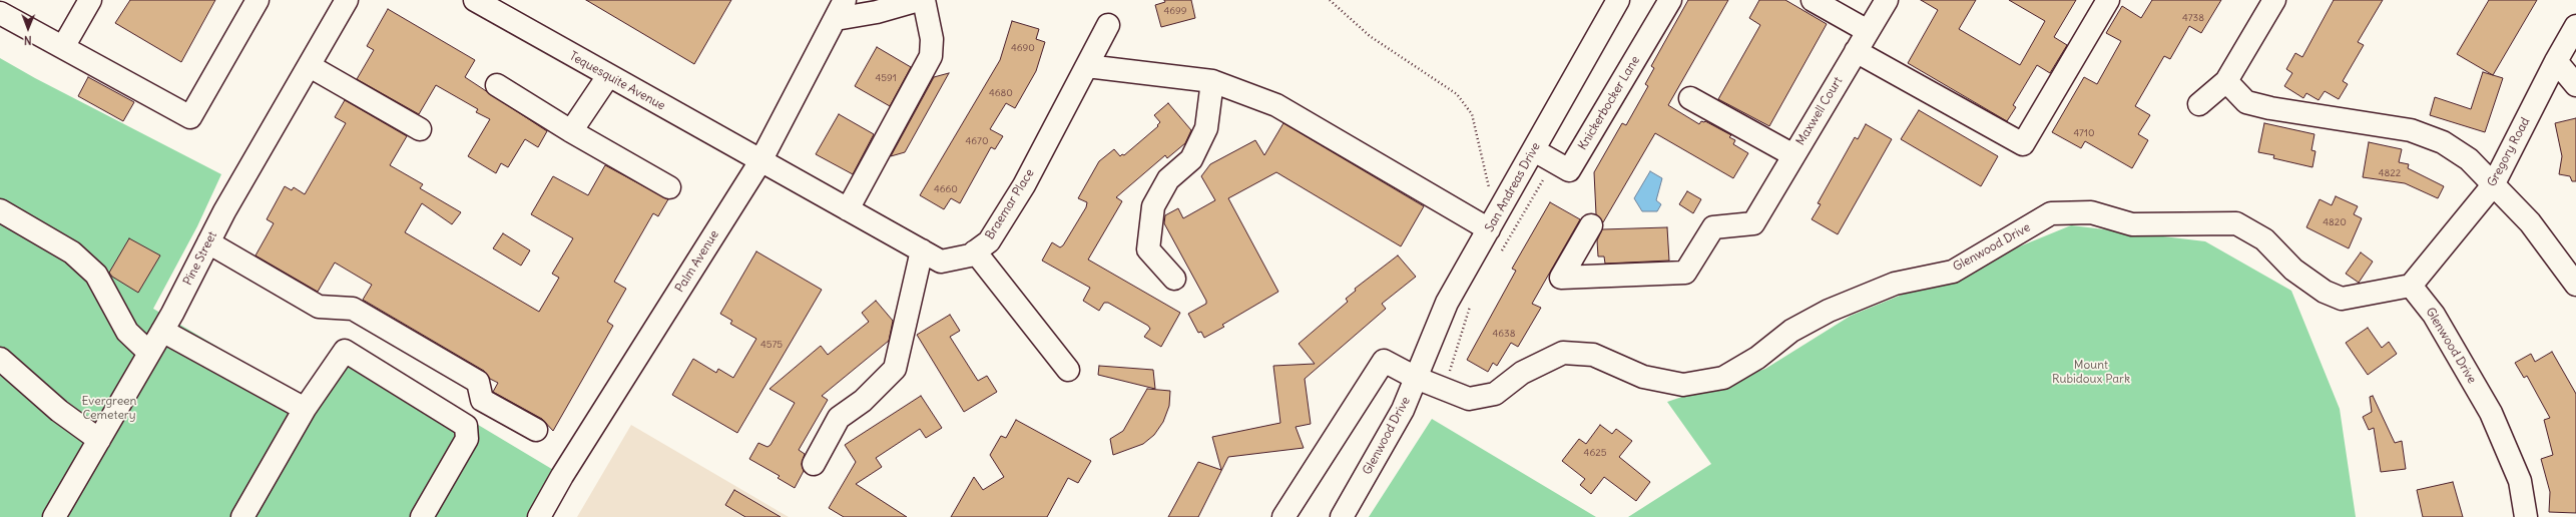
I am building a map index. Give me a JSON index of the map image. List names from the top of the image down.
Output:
{
  "streets": {
    "street": [
      "Tequesquite Avenue",
      "Knickerbocker Lane",
      "Maxwell Court",
      "Gregory Road",
      "San Andreas Drive",
      "Braemar Place",
      "Glenwood Drive",
      "Pine Street",
      "Palm Avenue"
    ]
  },
  "crossings": [
    ["Tequesquite Avenue", "Braemar Place"],
    ["Tequesquite Avenue", "Palm Avenue"],
    ["Knickerbocker Lane", "San Andreas Drive"],
    ["Gregory Road", "Glenwood Drive"],
    ["San Andreas Drive", "Glenwood Drive"],
    ["Braemar Place", "Palm Avenue"]
  ],
  "parks": ["Mount Rubidoux Park", "Evergreen Cemetery"],
  "house_numbers": [
    "4699",
    "4738",
    "4690",
    "4591",
    "4680",
    "4710",
    "4670",
    "4822",
    "4660",
    "4820",
    "4638",
    "4575",
    "4625"
  ],
  "north": "bottom"
}
